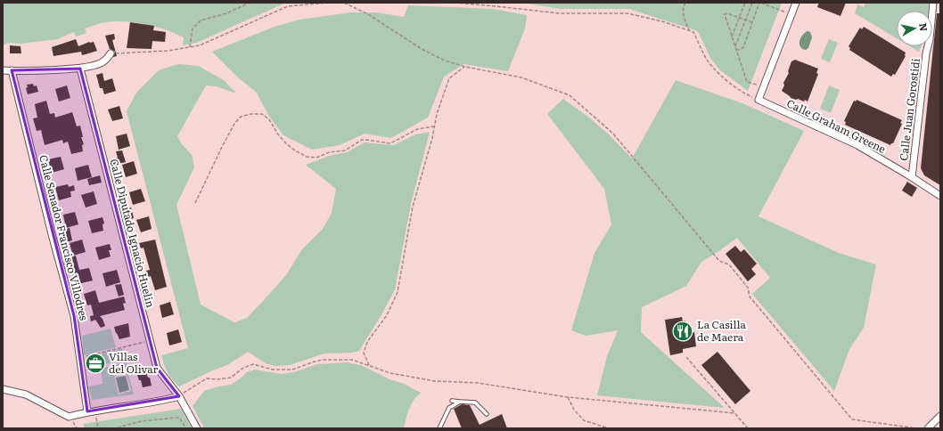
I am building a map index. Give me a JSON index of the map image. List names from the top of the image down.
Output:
{
  "streets": {
    "street": [
      "Calle Juan Gorostidi",
      "Calle Graham Greene",
      "Calle Diputado Ignacio Huelin",
      "Calle Senador Francisco Villodres"
    ]
  },
  "crossings": [
    ["Calle Juan Gorostidi", "Calle Graham Greene"]
  ],
  "places": {
    "restaurant": ["La Casilla de Maera"],
    "office": ["Villas del Olivar"]
  },
  "north": "right"
}
